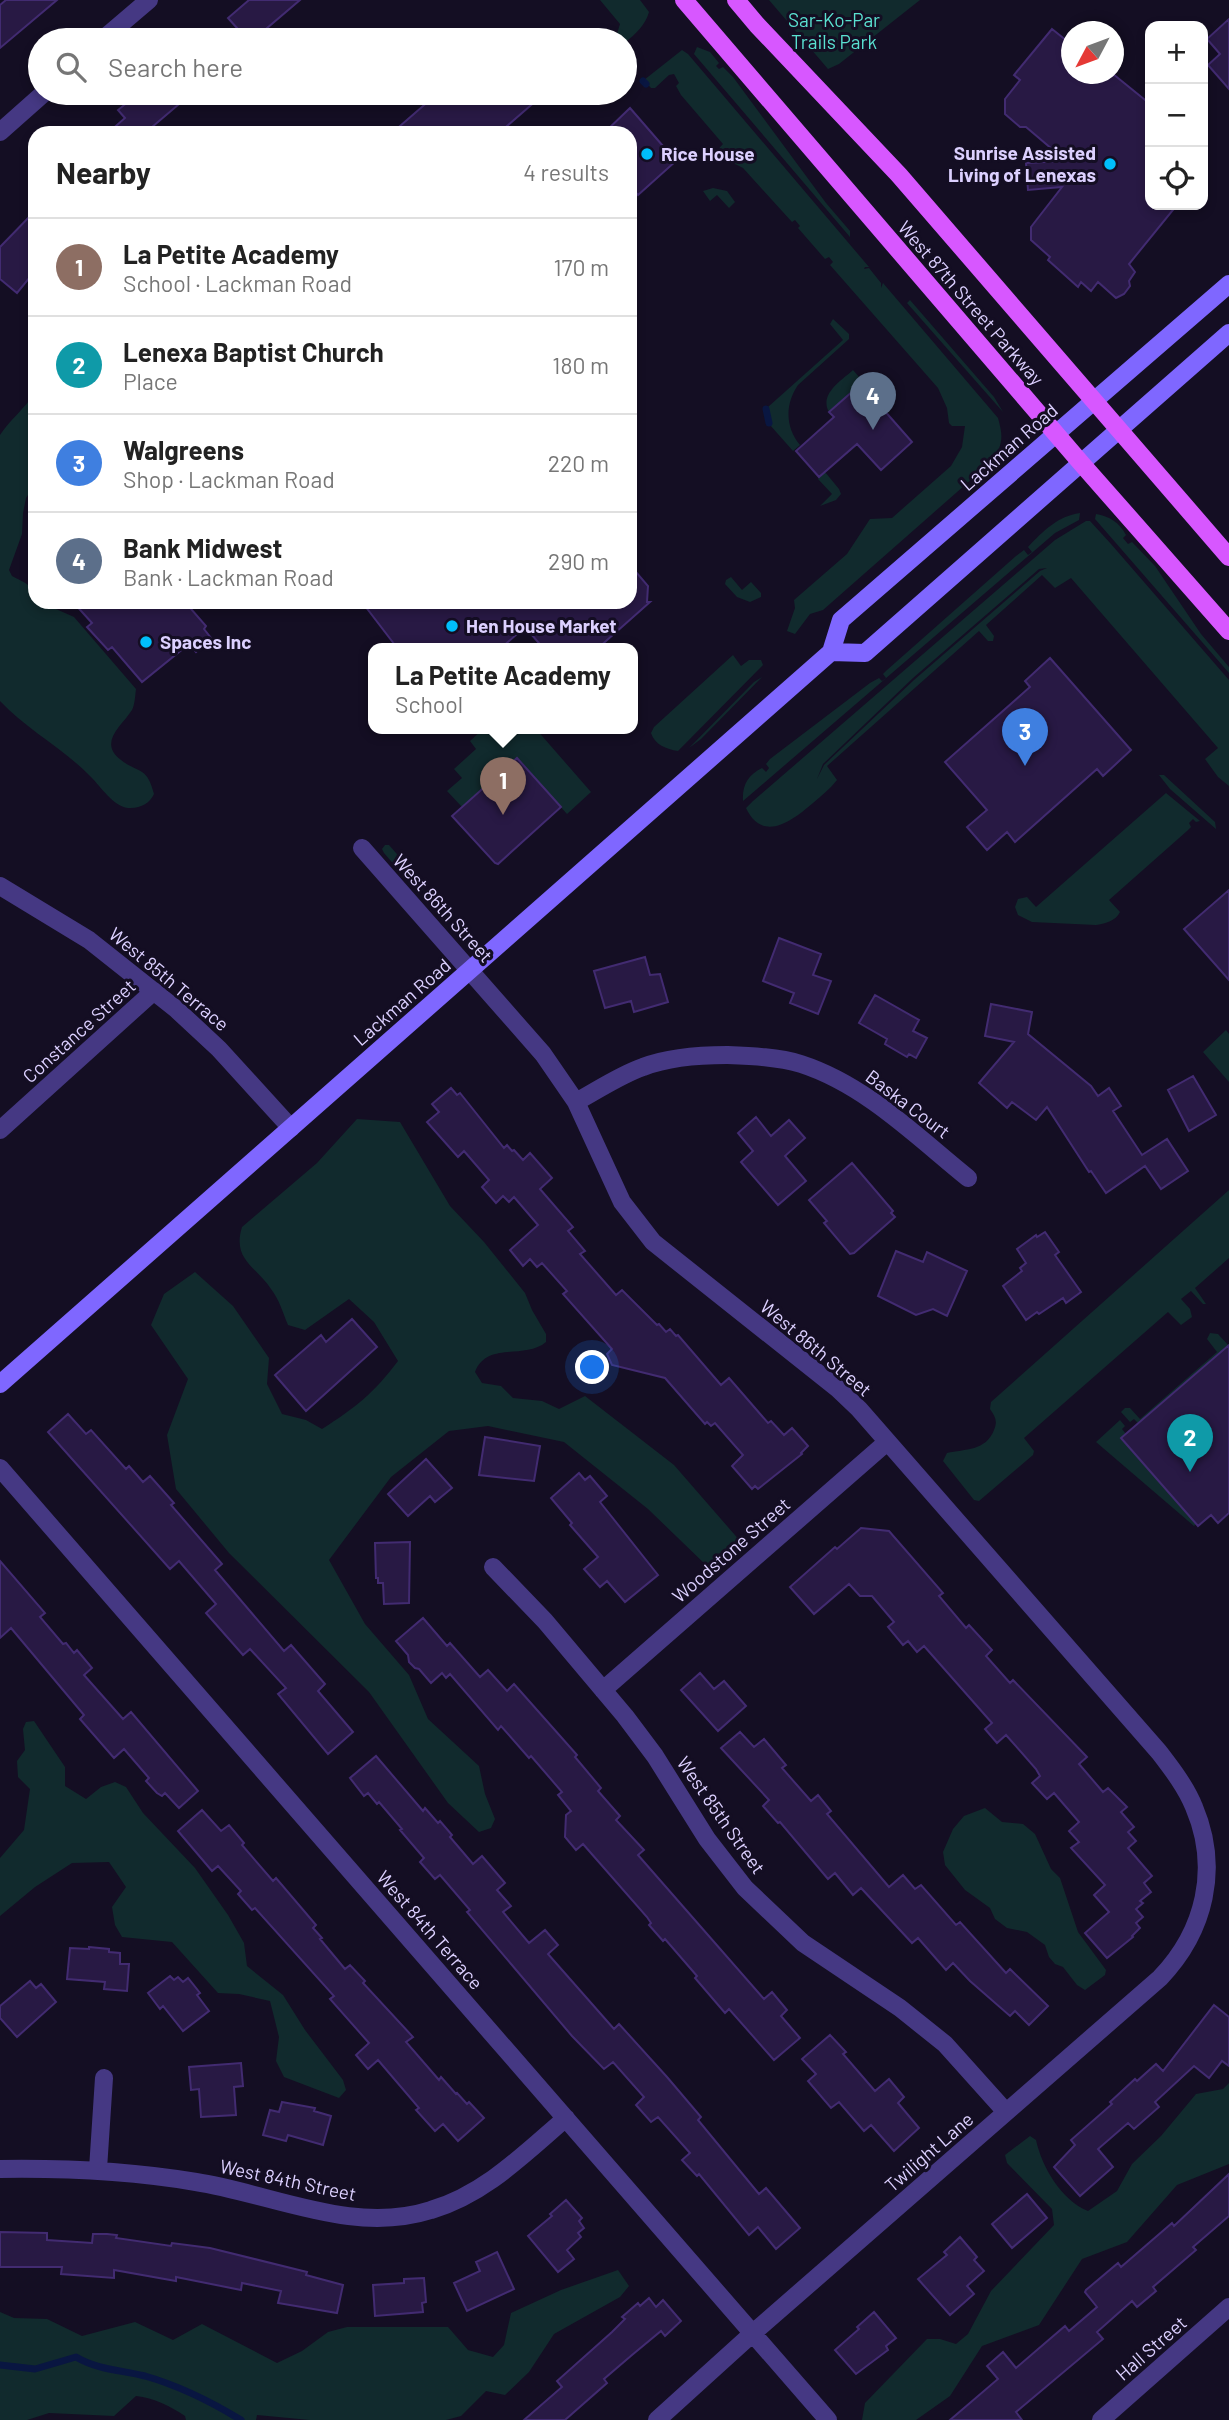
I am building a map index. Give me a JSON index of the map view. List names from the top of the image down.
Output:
{
  "streets": {
    "main road": ["West 87th Street Parkway", "Lackman Road"],
    "street": [
      "West 86th Street",
      "West 85th Terrace",
      "Constance Street",
      "Baska Court",
      "Woodstone Street",
      "West 85th Street",
      "West 84th Terrace",
      "Twilight Lane",
      "West 84th Street",
      "Hall Street"
    ]
  },
  "crossings": [
    ["West 87th Street Parkway", "Lackman Road"],
    ["Lackman Road", "West 86th Street"],
    ["Lackman Road", "West 85th Terrace"],
    ["West 86th Street", "Baska Court"],
    ["West 86th Street", "Woodstone Street"],
    ["West 86th Street", "Twilight Lane"],
    ["West 85th Terrace", "Constance Street"],
    ["Woodstone Street", "West 85th Street"],
    ["West 85th Street", "Twilight Lane"],
    ["West 84th Terrace", "Twilight Lane"],
    ["West 84th Terrace", "West 84th Street"]
  ],
  "parks": ["Sar-Ko-Par Trails Park"],
  "places": [
    "Rice House",
    "Sunrise Assisted Living of Lenexas",
    "Hen House Market",
    "Spaces Inc"
  ],
  "north": "bottom left",
  "page": {
    "map_buttons": ["+", "−"],
    "search": "Search here",
    "heading": ["Nearby", "4 results"],
    "list": [
      {
        "mark": "1",
        "name": "La Petite Academy",
        "note": "School · Lackman Road",
        "value": "170 m"
      },
      {
        "mark": "2",
        "name": "Lenexa Baptist Church",
        "note": "Place",
        "value": "180 m"
      },
      {
        "mark": "3",
        "name": "Walgreens",
        "note": "Shop · Lackman Road",
        "value": "220 m"
      },
      {
        "mark": "4",
        "name": "Bank Midwest",
        "note": "Bank · Lackman Road",
        "value": "290 m"
      }
    ],
    "pins": [
      "4",
      "3",
      "1",
      "2"
    ],
    "popup": ["La Petite Academy", "School"]
  }
}
